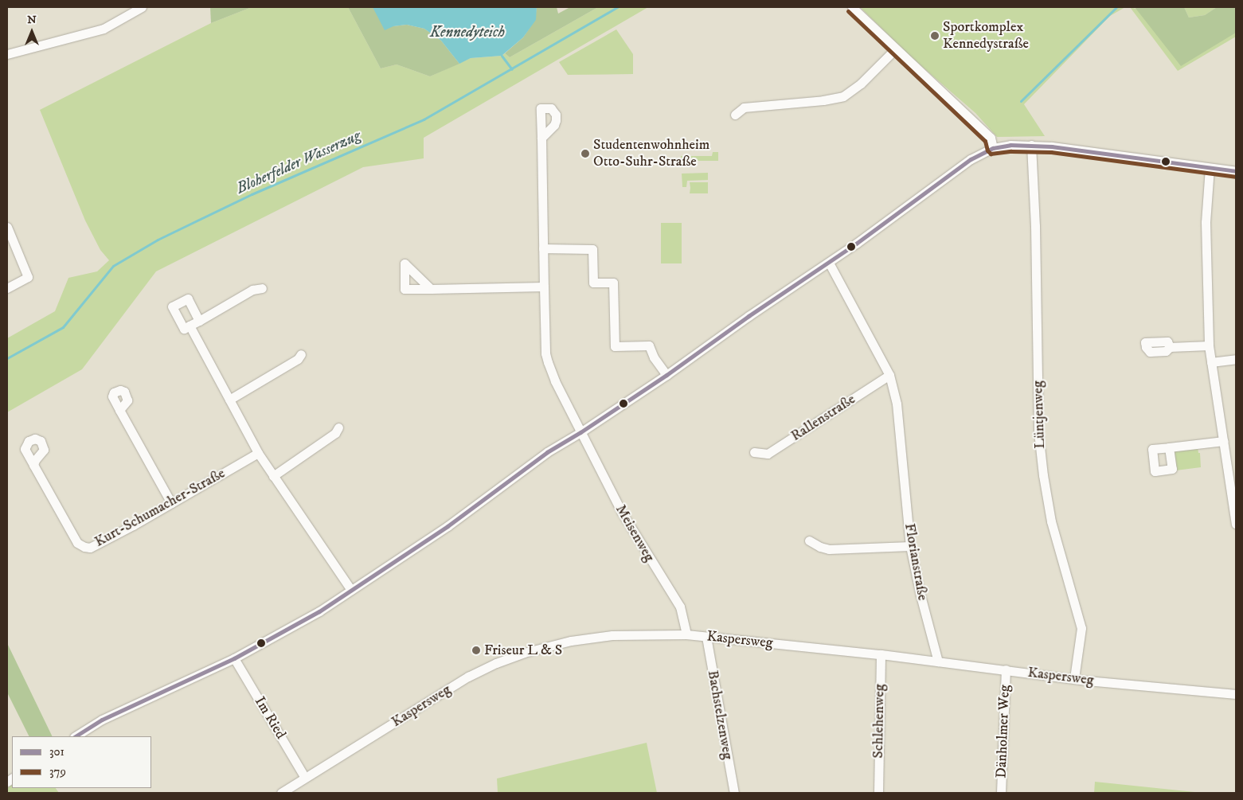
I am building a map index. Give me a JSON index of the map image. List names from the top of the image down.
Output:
{
  "streets": {
    "street": [
      "Lüntjenweg",
      "Rallenstraße",
      "Kurt-Schumacher-Straße",
      "Meisenweg",
      "Florianstraße",
      "Kaspersweg",
      "Bachstelzenweg",
      "Im Ried",
      "Schlehenweg",
      "Dänholmer Weg"
    ]
  },
  "crossings": [
    ["Lüntjenweg", "Kaspersweg"],
    ["Rallenstraße", "Florianstraße"],
    ["Meisenweg", "Kaspersweg"],
    ["Florianstraße", "Kaspersweg"],
    ["Kaspersweg", "Bachstelzenweg"],
    ["Kaspersweg", "Im Ried"],
    ["Kaspersweg", "Schlehenweg"],
    ["Kaspersweg", "Dänholmer Weg"]
  ],
  "water": ["Kennedyteich", "Bloherfelder Wasserzug"],
  "places": ["Sportkomplex Kennedystraße", "Studentenwohnheim Otto-Suhr-Straße", "Friseur L & S"],
  "lines": ["transit line 379", "transit line 301"],
  "legend": ["301", "379"],
  "north": "top"
}
